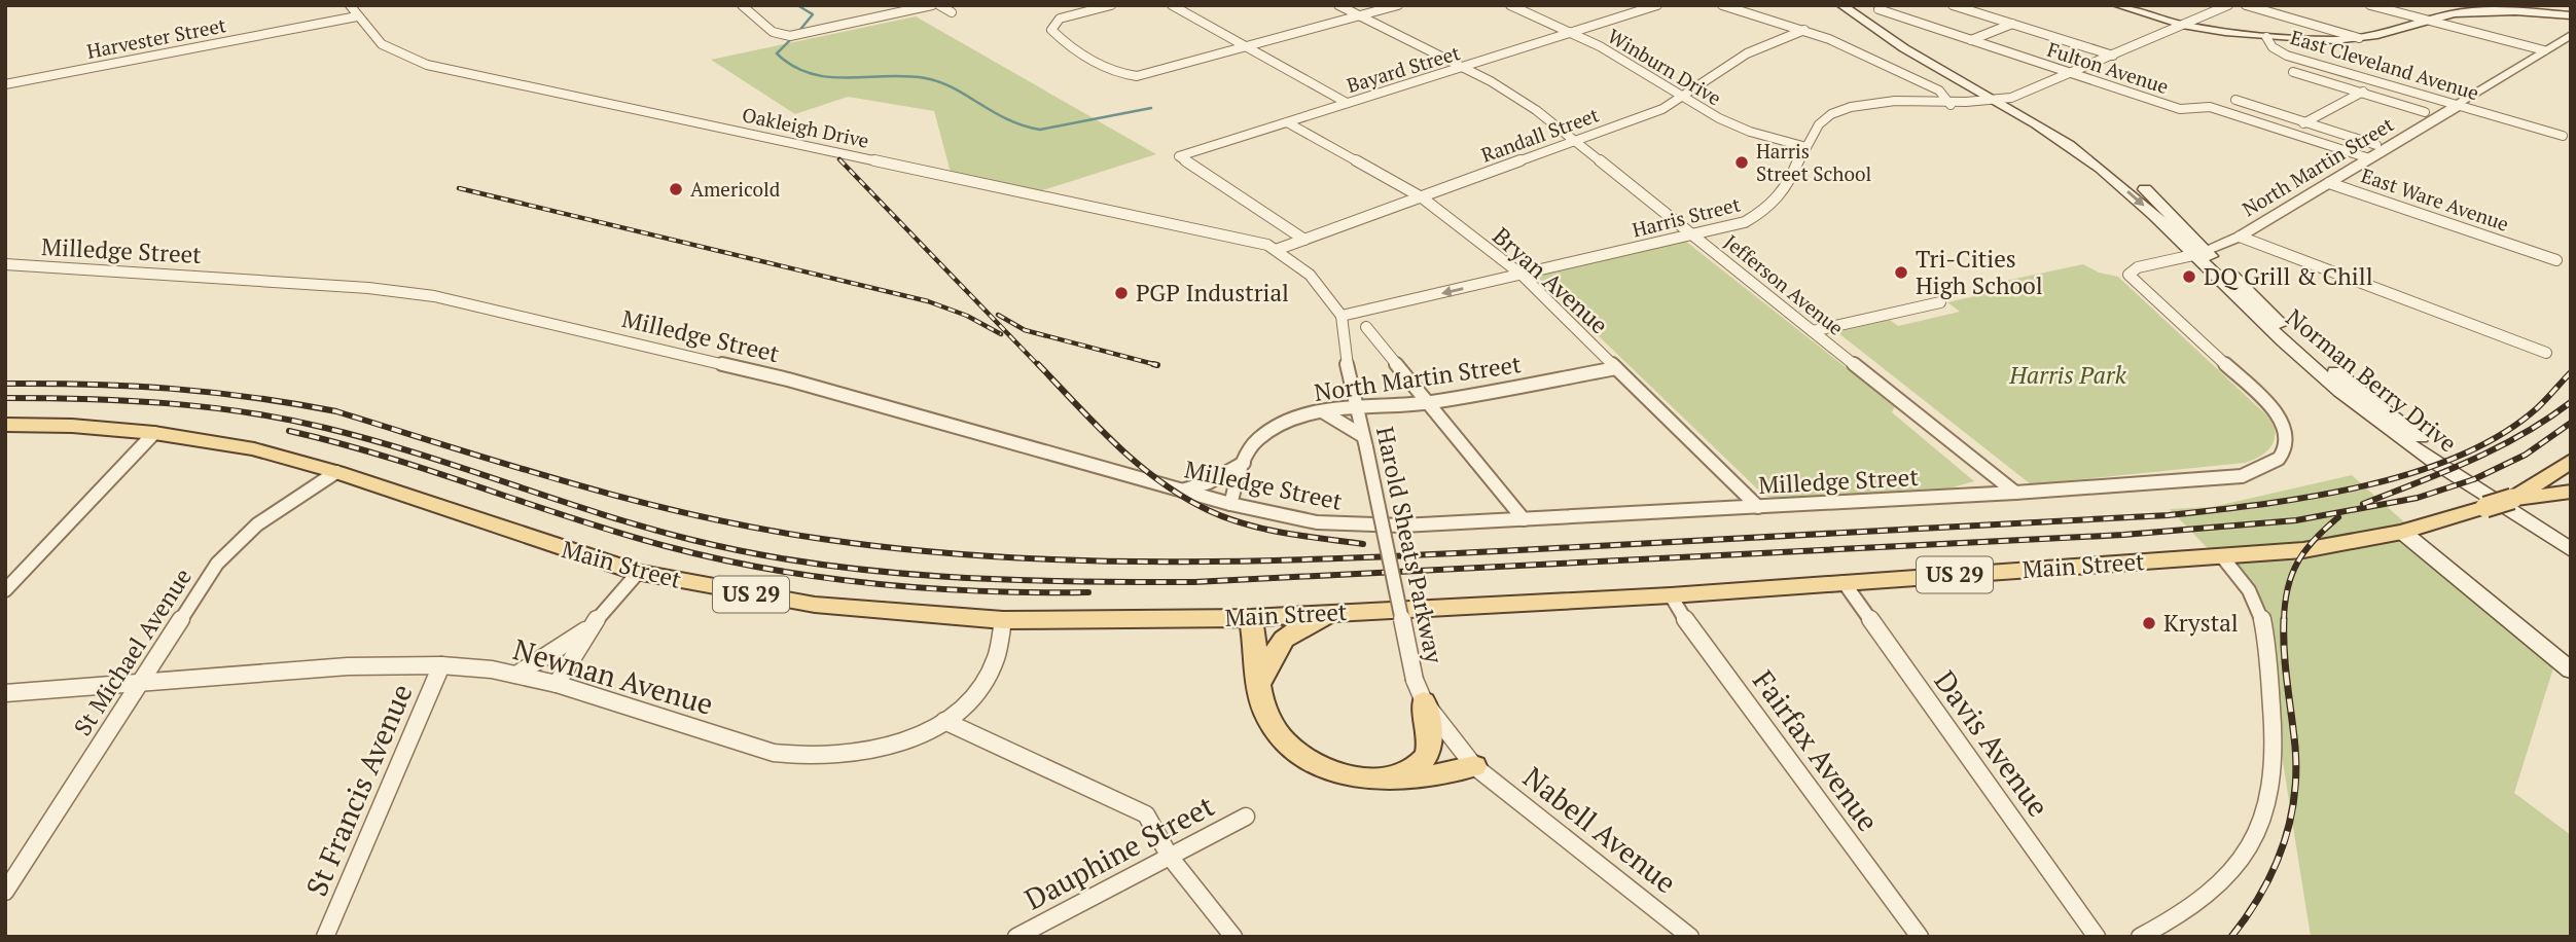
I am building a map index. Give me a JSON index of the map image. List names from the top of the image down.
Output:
{
  "streets": {
    "main road": [
      "East Cleveland Avenue",
      "Norman Berry Drive",
      "Main Street",
      "US 29"
    ],
    "street": [
      "Harvester Street",
      "Winburn Drive",
      "Fulton Avenue",
      "Bayard Street",
      "Oakleigh Drive",
      "Randall Street",
      "North Martin Street",
      "East Ware Avenue",
      "Harris Street",
      "Milledge Street",
      "Bryan Avenue",
      "Jefferson Avenue",
      "Harold Sheats Parkway",
      "St Michael Avenue",
      "Newnan Avenue",
      "Davis Avenue",
      "Fairfax Avenue",
      "St Francis Avenue",
      "Nabell Avenue",
      "Dauphine Street"
    ]
  },
  "crossings": [
    ["Harvester Street", "Oakleigh Drive"],
    ["East Cleveland Avenue", "North Martin Street"],
    ["East Cleveland Avenue", "Harris Street"],
    ["Winburn Drive", "Bayard Street"],
    ["Winburn Drive", "Randall Street"],
    ["Winburn Drive", "Harris Street"],
    ["Fulton Avenue", "North Martin Street"],
    ["Fulton Avenue", "Harris Street"],
    ["Bayard Street", "Randall Street"],
    ["Bayard Street", "Bryan Avenue"],
    ["Bayard Street", "Jefferson Avenue"],
    ["Oakleigh Drive", "Randall Street"],
    ["Randall Street", "Bryan Avenue"],
    ["Randall Street", "Jefferson Avenue"],
    ["North Martin Street", "East Ware Avenue"],
    ["North Martin Street", "Milledge Street"],
    ["North Martin Street", "Bryan Avenue"],
    ["North Martin Street", "Norman Berry Drive"],
    ["North Martin Street", "Harold Sheats Parkway"],
    ["Harris Street", "Bryan Avenue"],
    ["Harris Street", "Jefferson Avenue"],
    ["Harris Street", "Norman Berry Drive"],
    ["Harris Street", "Harold Sheats Parkway"],
    ["Milledge Street", "Bryan Avenue"],
    ["Milledge Street", "Jefferson Avenue"],
    ["Milledge Street", "Norman Berry Drive"],
    ["Harold Sheats Parkway", "Nabell Avenue"],
    ["Main Street", "US 29"],
    ["Main Street", "St Michael Avenue"],
    ["Main Street", "Newnan Avenue"],
    ["Main Street", "Davis Avenue"],
    ["Main Street", "Fairfax Avenue"],
    ["St Michael Avenue", "Newnan Avenue"],
    ["Newnan Avenue", "St Francis Avenue"]
  ],
  "parks": ["Harris Park"],
  "places": [
    "Harris Street School",
    "Americold",
    "Tri-Cities High School",
    "DQ Grill & Chill",
    "PGP Industrial",
    "Krystal"
  ]
}
